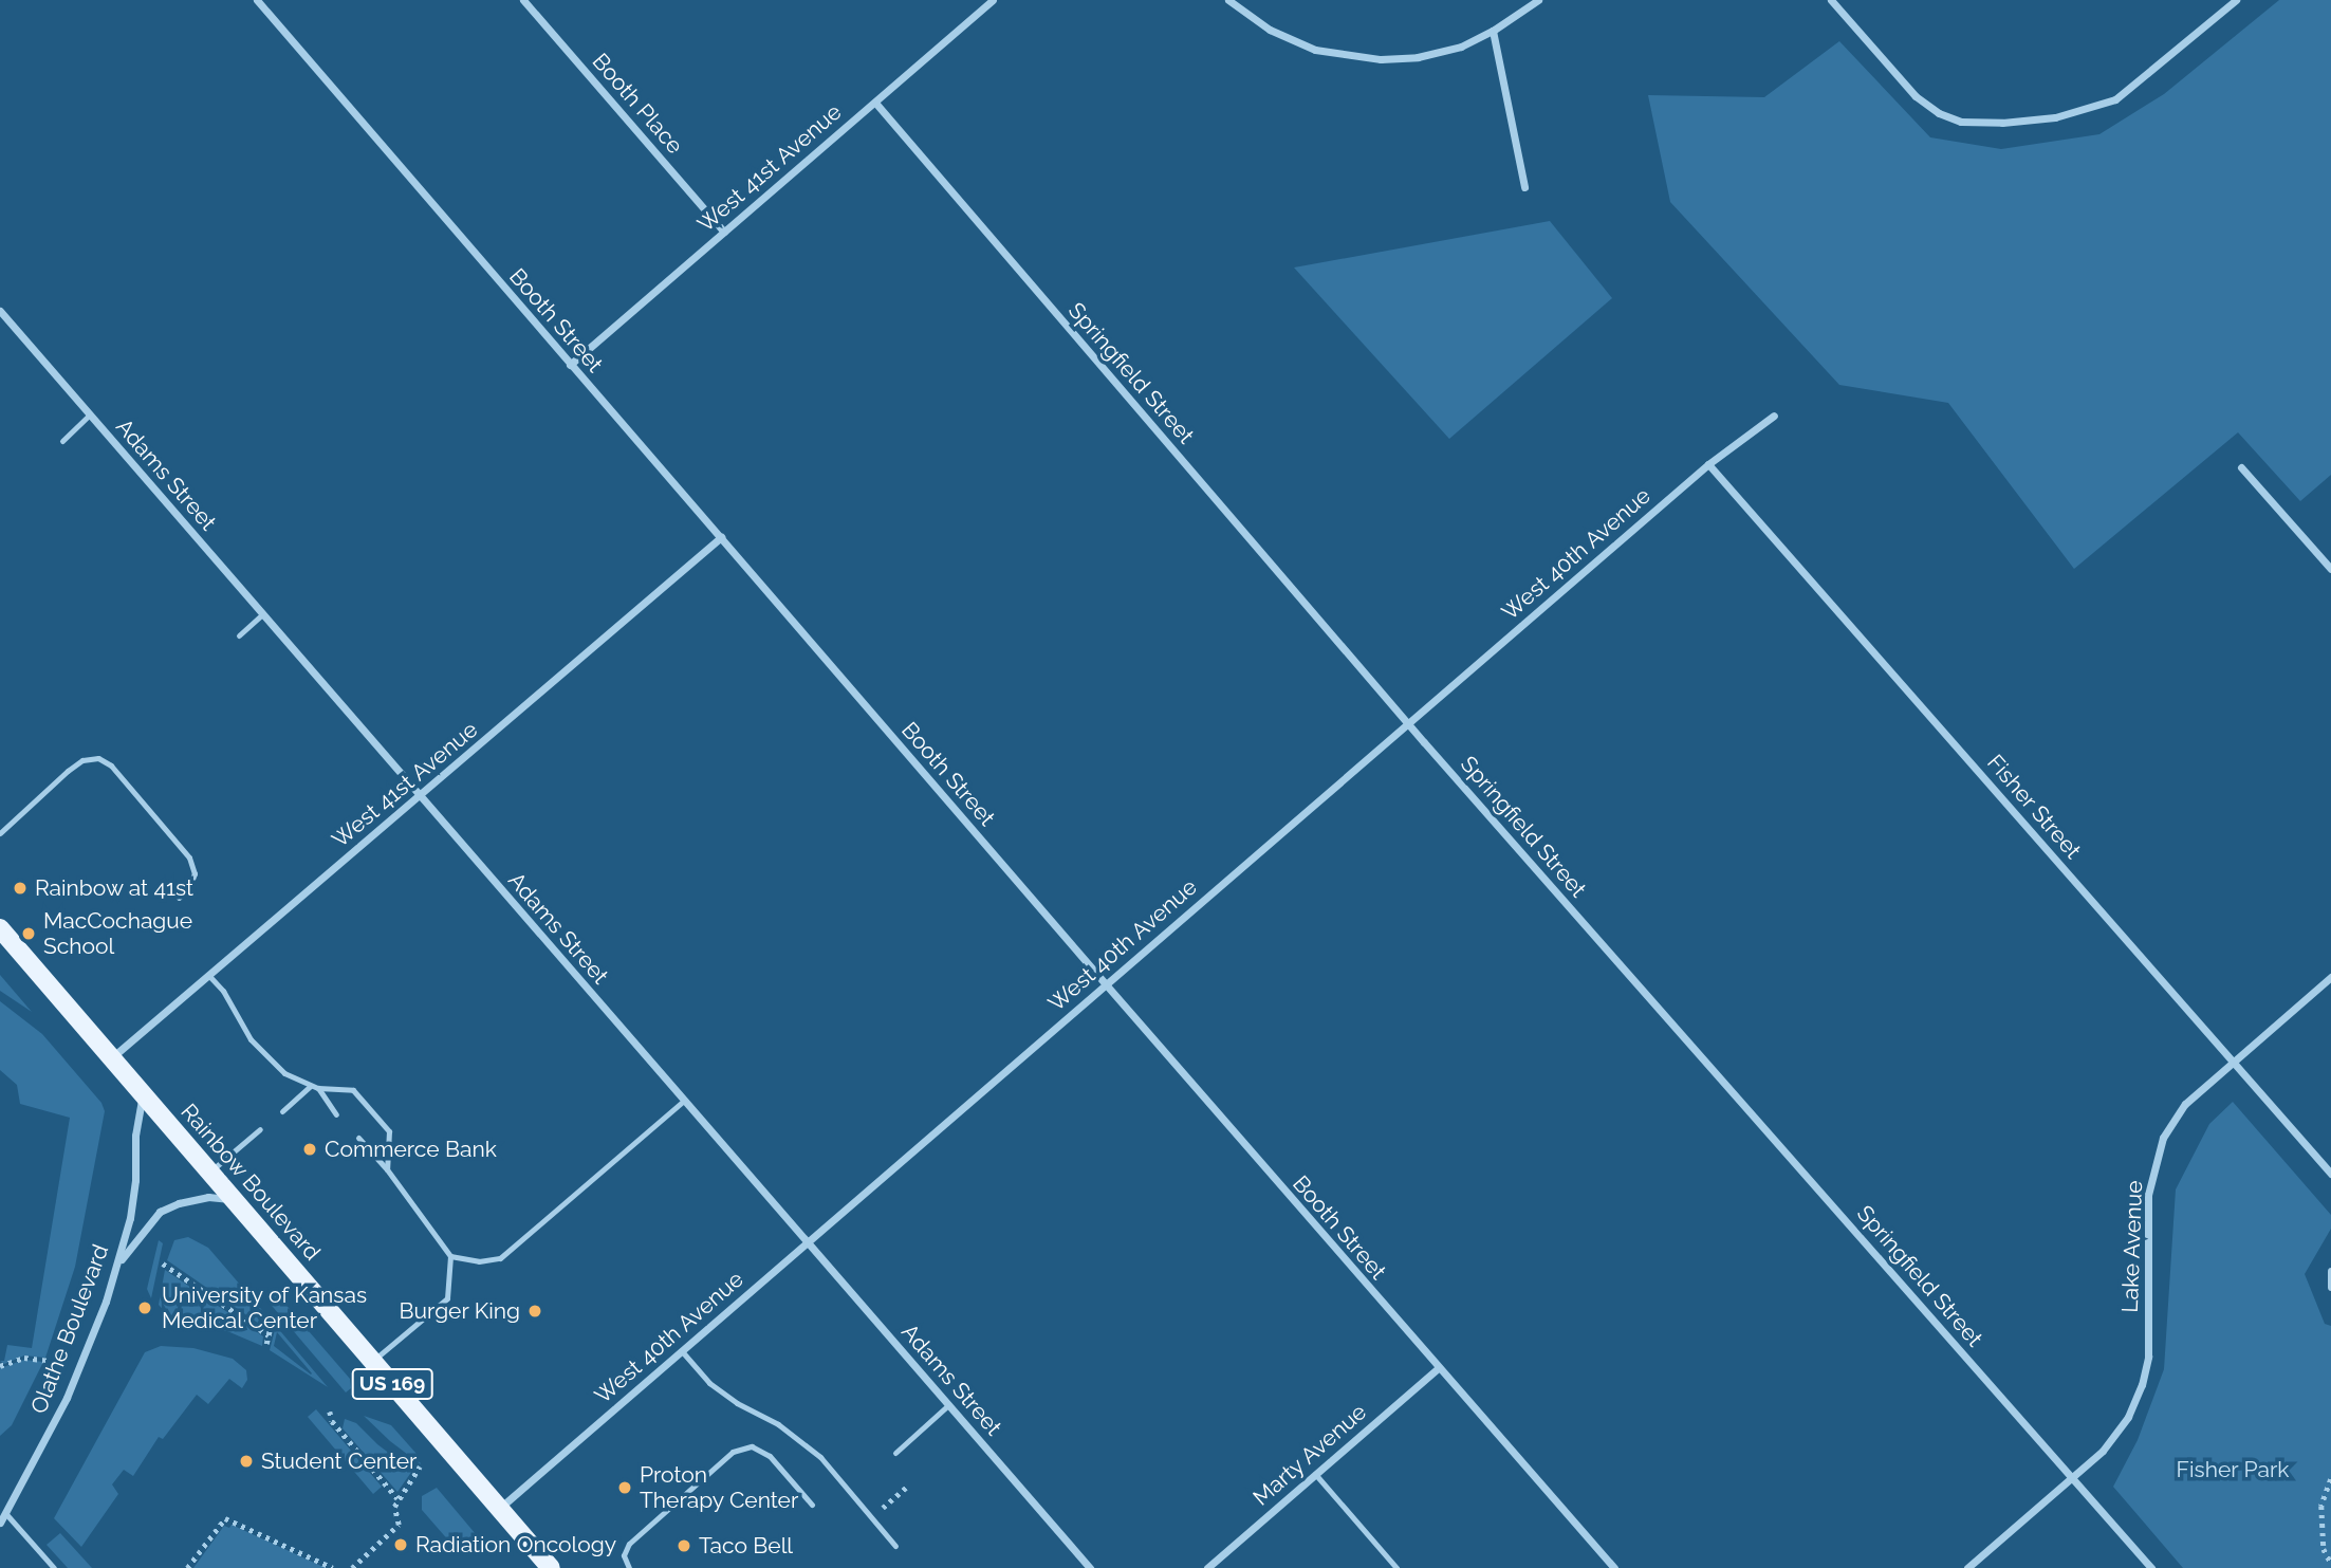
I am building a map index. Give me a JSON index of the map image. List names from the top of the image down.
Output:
{
  "streets": {
    "main road": ["Rainbow Boulevard", "US 169"],
    "street": [
      "Booth Place",
      "West 41st Avenue",
      "Booth Street",
      "Springfield Street",
      "Adams Street",
      "West 40th Avenue",
      "Fisher Street",
      "Lake Avenue",
      "Olathe Boulevard",
      "Marty Avenue"
    ]
  },
  "crossings": [
    ["Booth Place", "West 41st Avenue"],
    ["West 41st Avenue", "Booth Street"],
    ["West 41st Avenue", "Springfield Street"],
    ["West 41st Avenue", "Adams Street"],
    ["West 41st Avenue", "Rainbow Boulevard"],
    ["Booth Street", "West 40th Avenue"],
    ["Booth Street", "Marty Avenue"],
    ["Springfield Street", "West 40th Avenue"],
    ["Springfield Street", "Lake Avenue"],
    ["Adams Street", "West 40th Avenue"],
    ["West 40th Avenue", "Fisher Street"],
    ["West 40th Avenue", "Rainbow Boulevard"],
    ["Fisher Street", "Lake Avenue"],
    ["Rainbow Boulevard", "Olathe Boulevard"]
  ],
  "parks": ["Fisher Park"],
  "places": [
    "Rainbow at 41st",
    "MacCochague School",
    "Commerce Bank",
    "University of Kansas Medical Center",
    "Burger King",
    "Student Center",
    "Proton Therapy Center",
    "Radiation Oncology",
    "Taco Bell"
  ]
}
